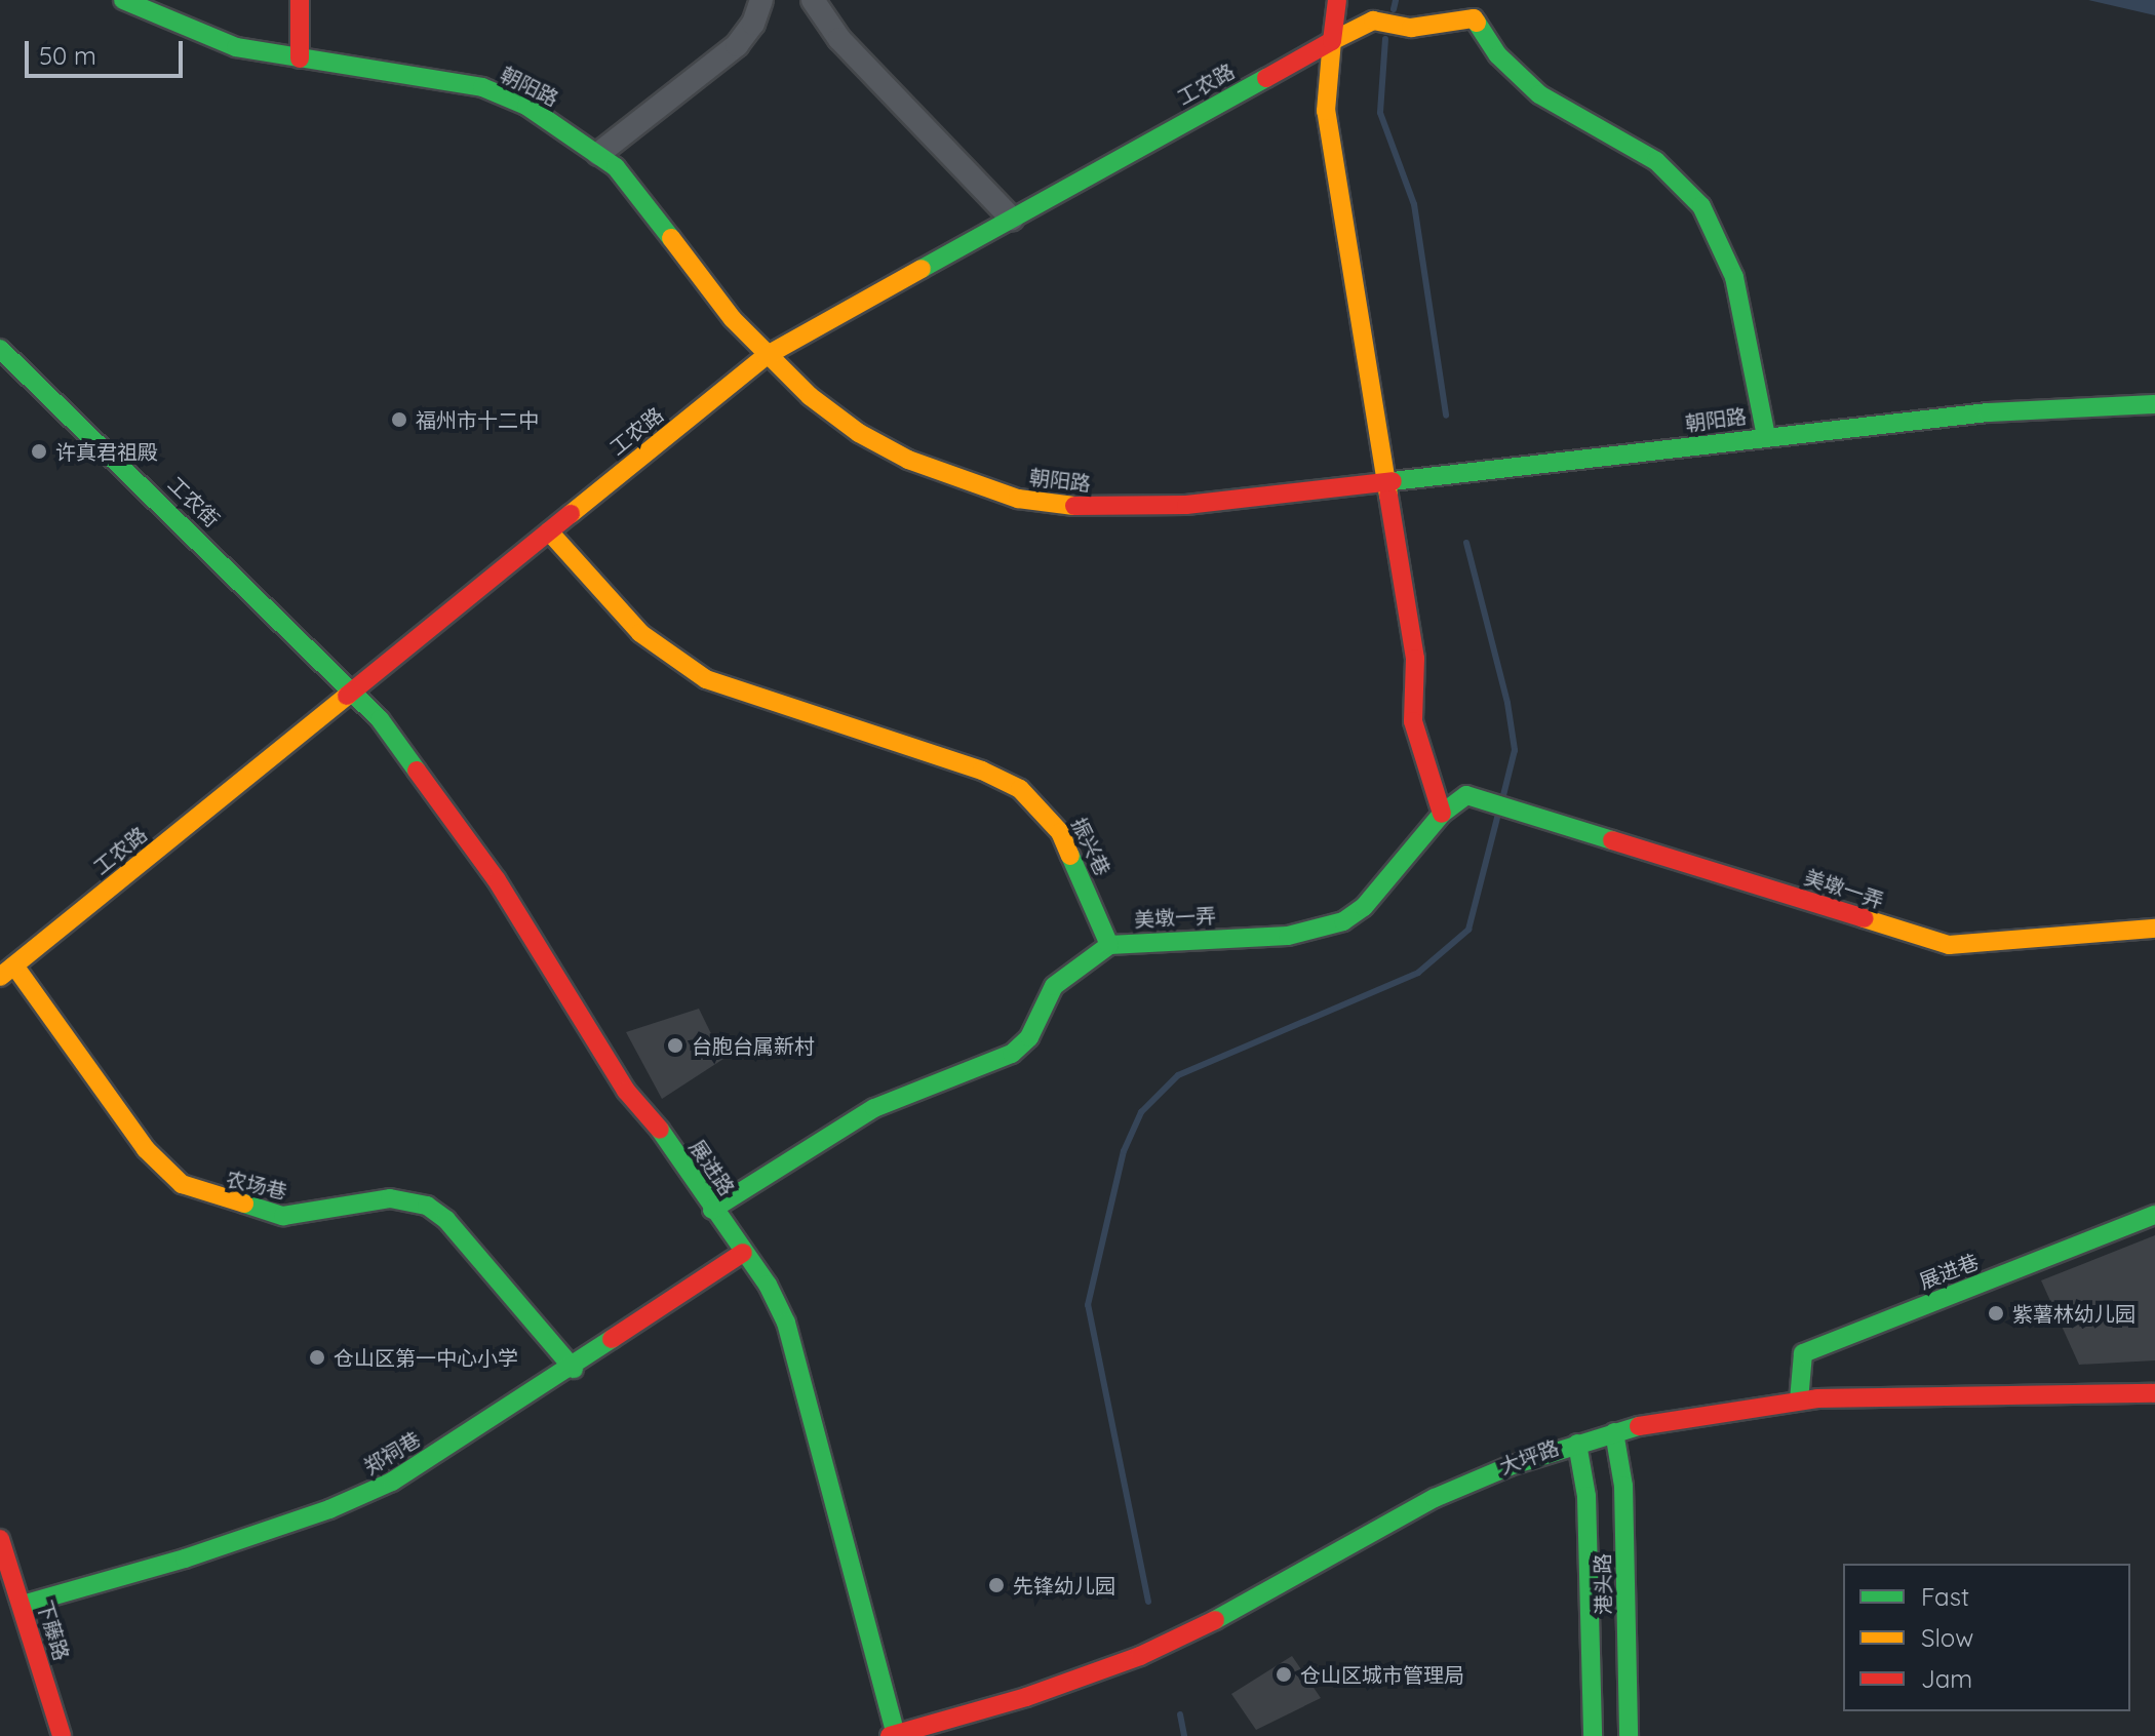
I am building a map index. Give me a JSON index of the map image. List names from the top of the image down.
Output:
{
  "streets": {
    "street": [
      "工农路",
      "朝阳路",
      "工农街",
      "振兴巷",
      "美墩一弄",
      "展进路",
      "农场巷",
      "展进巷",
      "郑祠巷",
      "大坪路",
      "港头路",
      "下藤路"
    ]
  },
  "crossings": [
    ["工农路", "朝阳路"],
    ["工农路", "工农街"],
    ["工农路", "振兴巷"],
    ["工农路", "展进路"],
    ["工农路", "农场巷"],
    ["工农街", "展进路"],
    ["振兴巷", "美墩一弄"],
    ["展进路", "郑祠巷"],
    ["农场巷", "郑祠巷"],
    ["郑祠巷", "下藤路"],
    ["大坪路", "港头路"]
  ],
  "places": [
    "福州市十二中",
    "许真君祖殿",
    "台胞台属新村",
    "紫薯林幼儿园",
    "仓山区第一中心小学",
    "先锋幼儿园",
    "仓山区城市管理局"
  ],
  "legend": ["Fast", "Slow", "Jam"],
  "scale_bar": "50 m"
}
